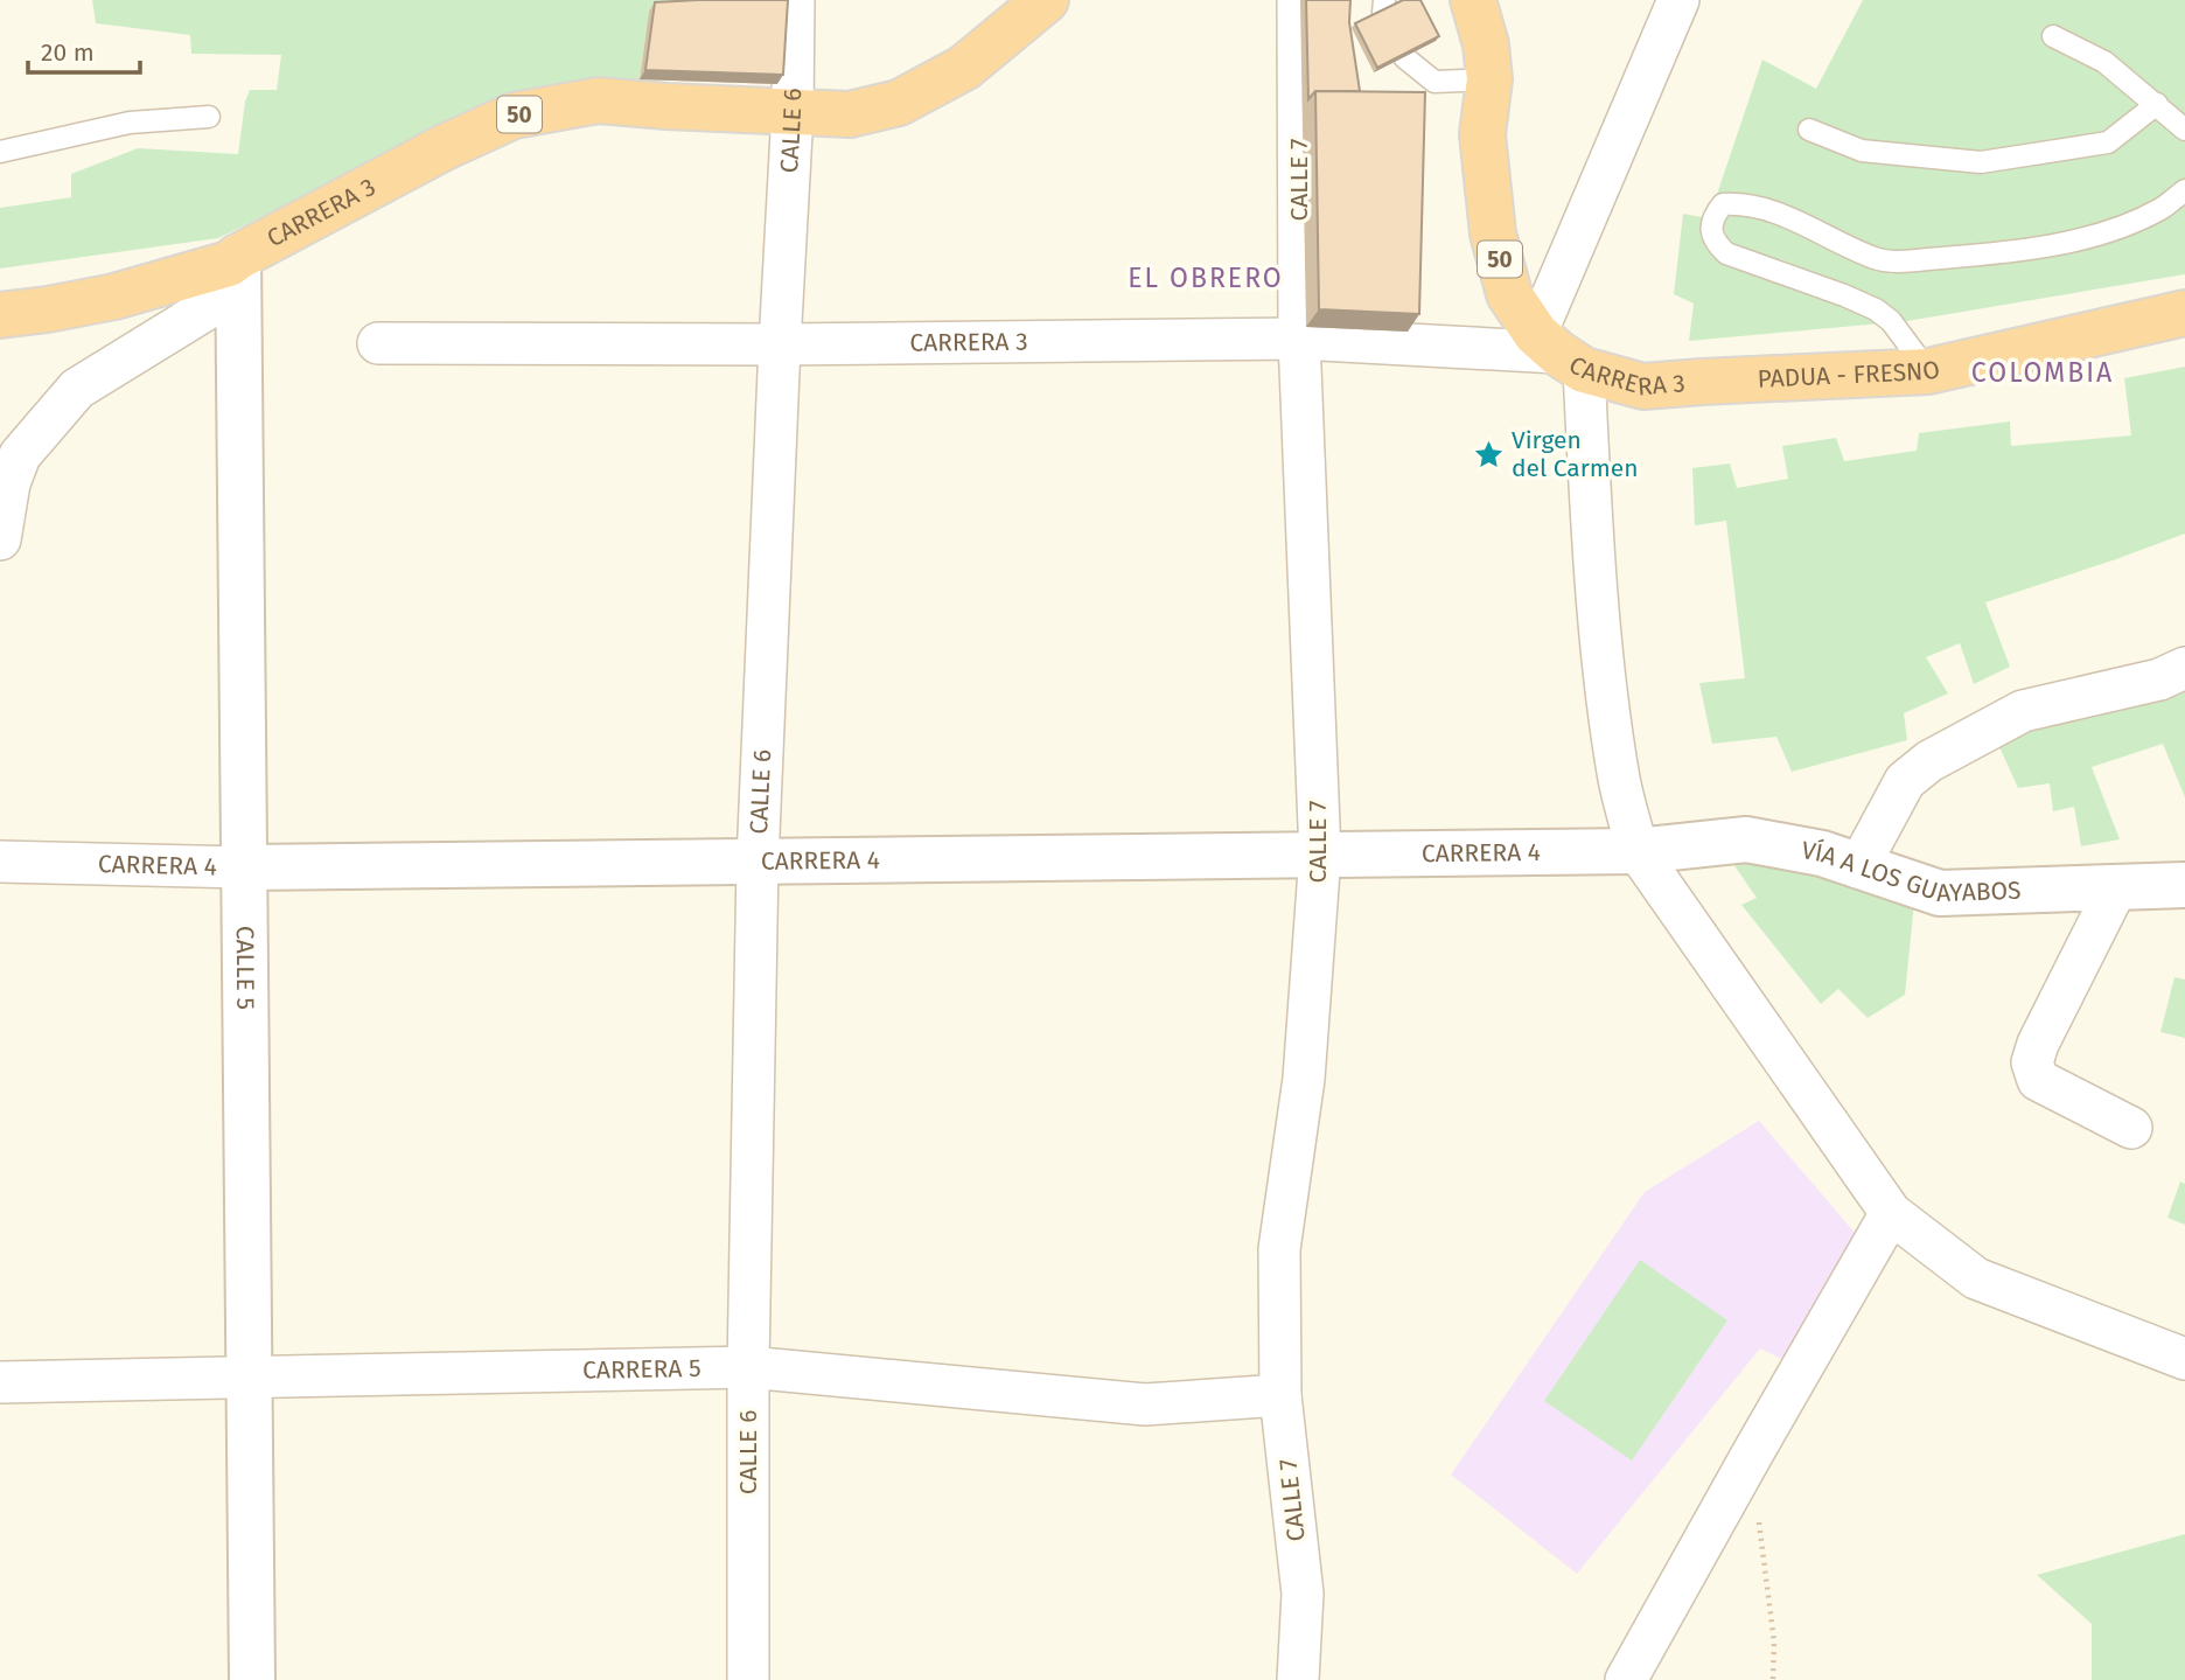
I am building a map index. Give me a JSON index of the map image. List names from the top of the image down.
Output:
{
  "streets": {
    "highway": ["50", "CARRERA 3", "PADUA - FRESNO"],
    "street": [
      "CALLE 6",
      "CALLE 7",
      "CARRERA 4",
      "VÍA A LOS GUAYABOS",
      "CALLE 5",
      "CARRERA 5"
    ]
  },
  "crossings": [
    ["50", "CARRERA 3"],
    ["CALLE 6", "CARRERA 3"],
    ["CALLE 6", "CARRERA 4"],
    ["CALLE 6", "CARRERA 5"],
    ["CALLE 7", "CARRERA 3"],
    ["CALLE 7", "CARRERA 4"],
    ["CALLE 7", "CARRERA 5"],
    ["CARRERA 3", "PADUA - FRESNO"],
    ["CARRERA 3", "CALLE 5"],
    ["CARRERA 4", "VÍA A LOS GUAYABOS"],
    ["CARRERA 4", "CALLE 5"],
    ["CALLE 5", "CARRERA 5"]
  ],
  "districts": ["EL OBRERO", "COLOMBIA"],
  "places": {
    "place": ["Virgen del Carmen"]
  },
  "scale_bar": "20 m"
}
